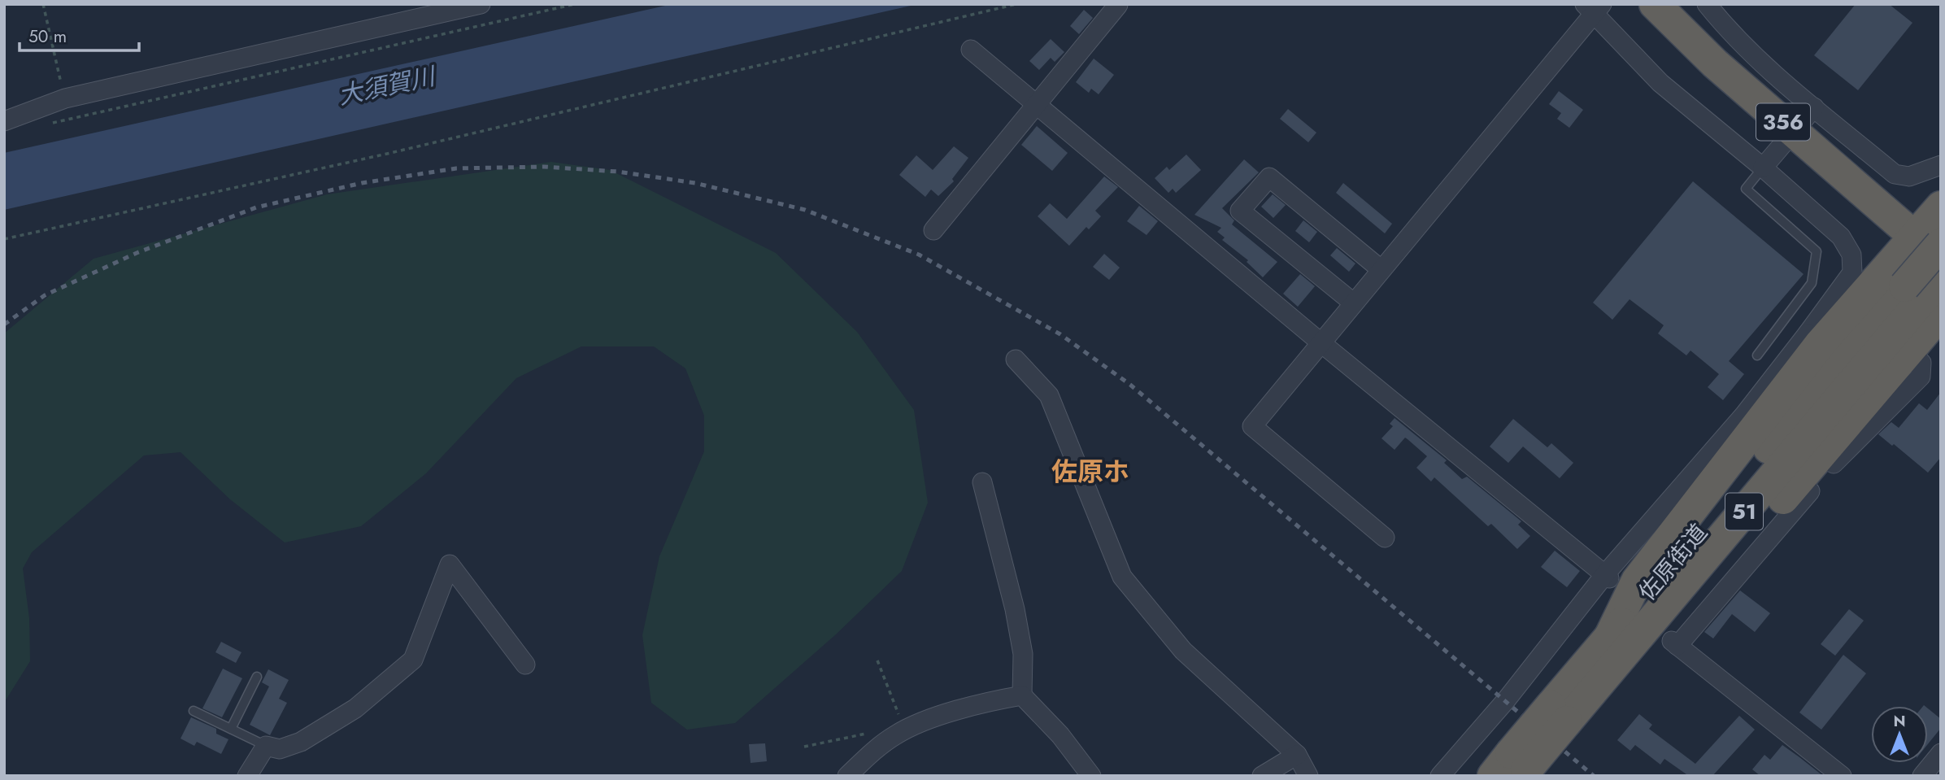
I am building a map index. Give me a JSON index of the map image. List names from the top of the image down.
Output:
{
  "streets": {
    "highway": ["356", "51", "佐原街道"]
  },
  "crossings": [
    ["356", "佐原街道"]
  ],
  "districts": ["佐原ホ"],
  "water": ["大須賀川"],
  "scale_bar": "50 m",
  "north": "top"
}
